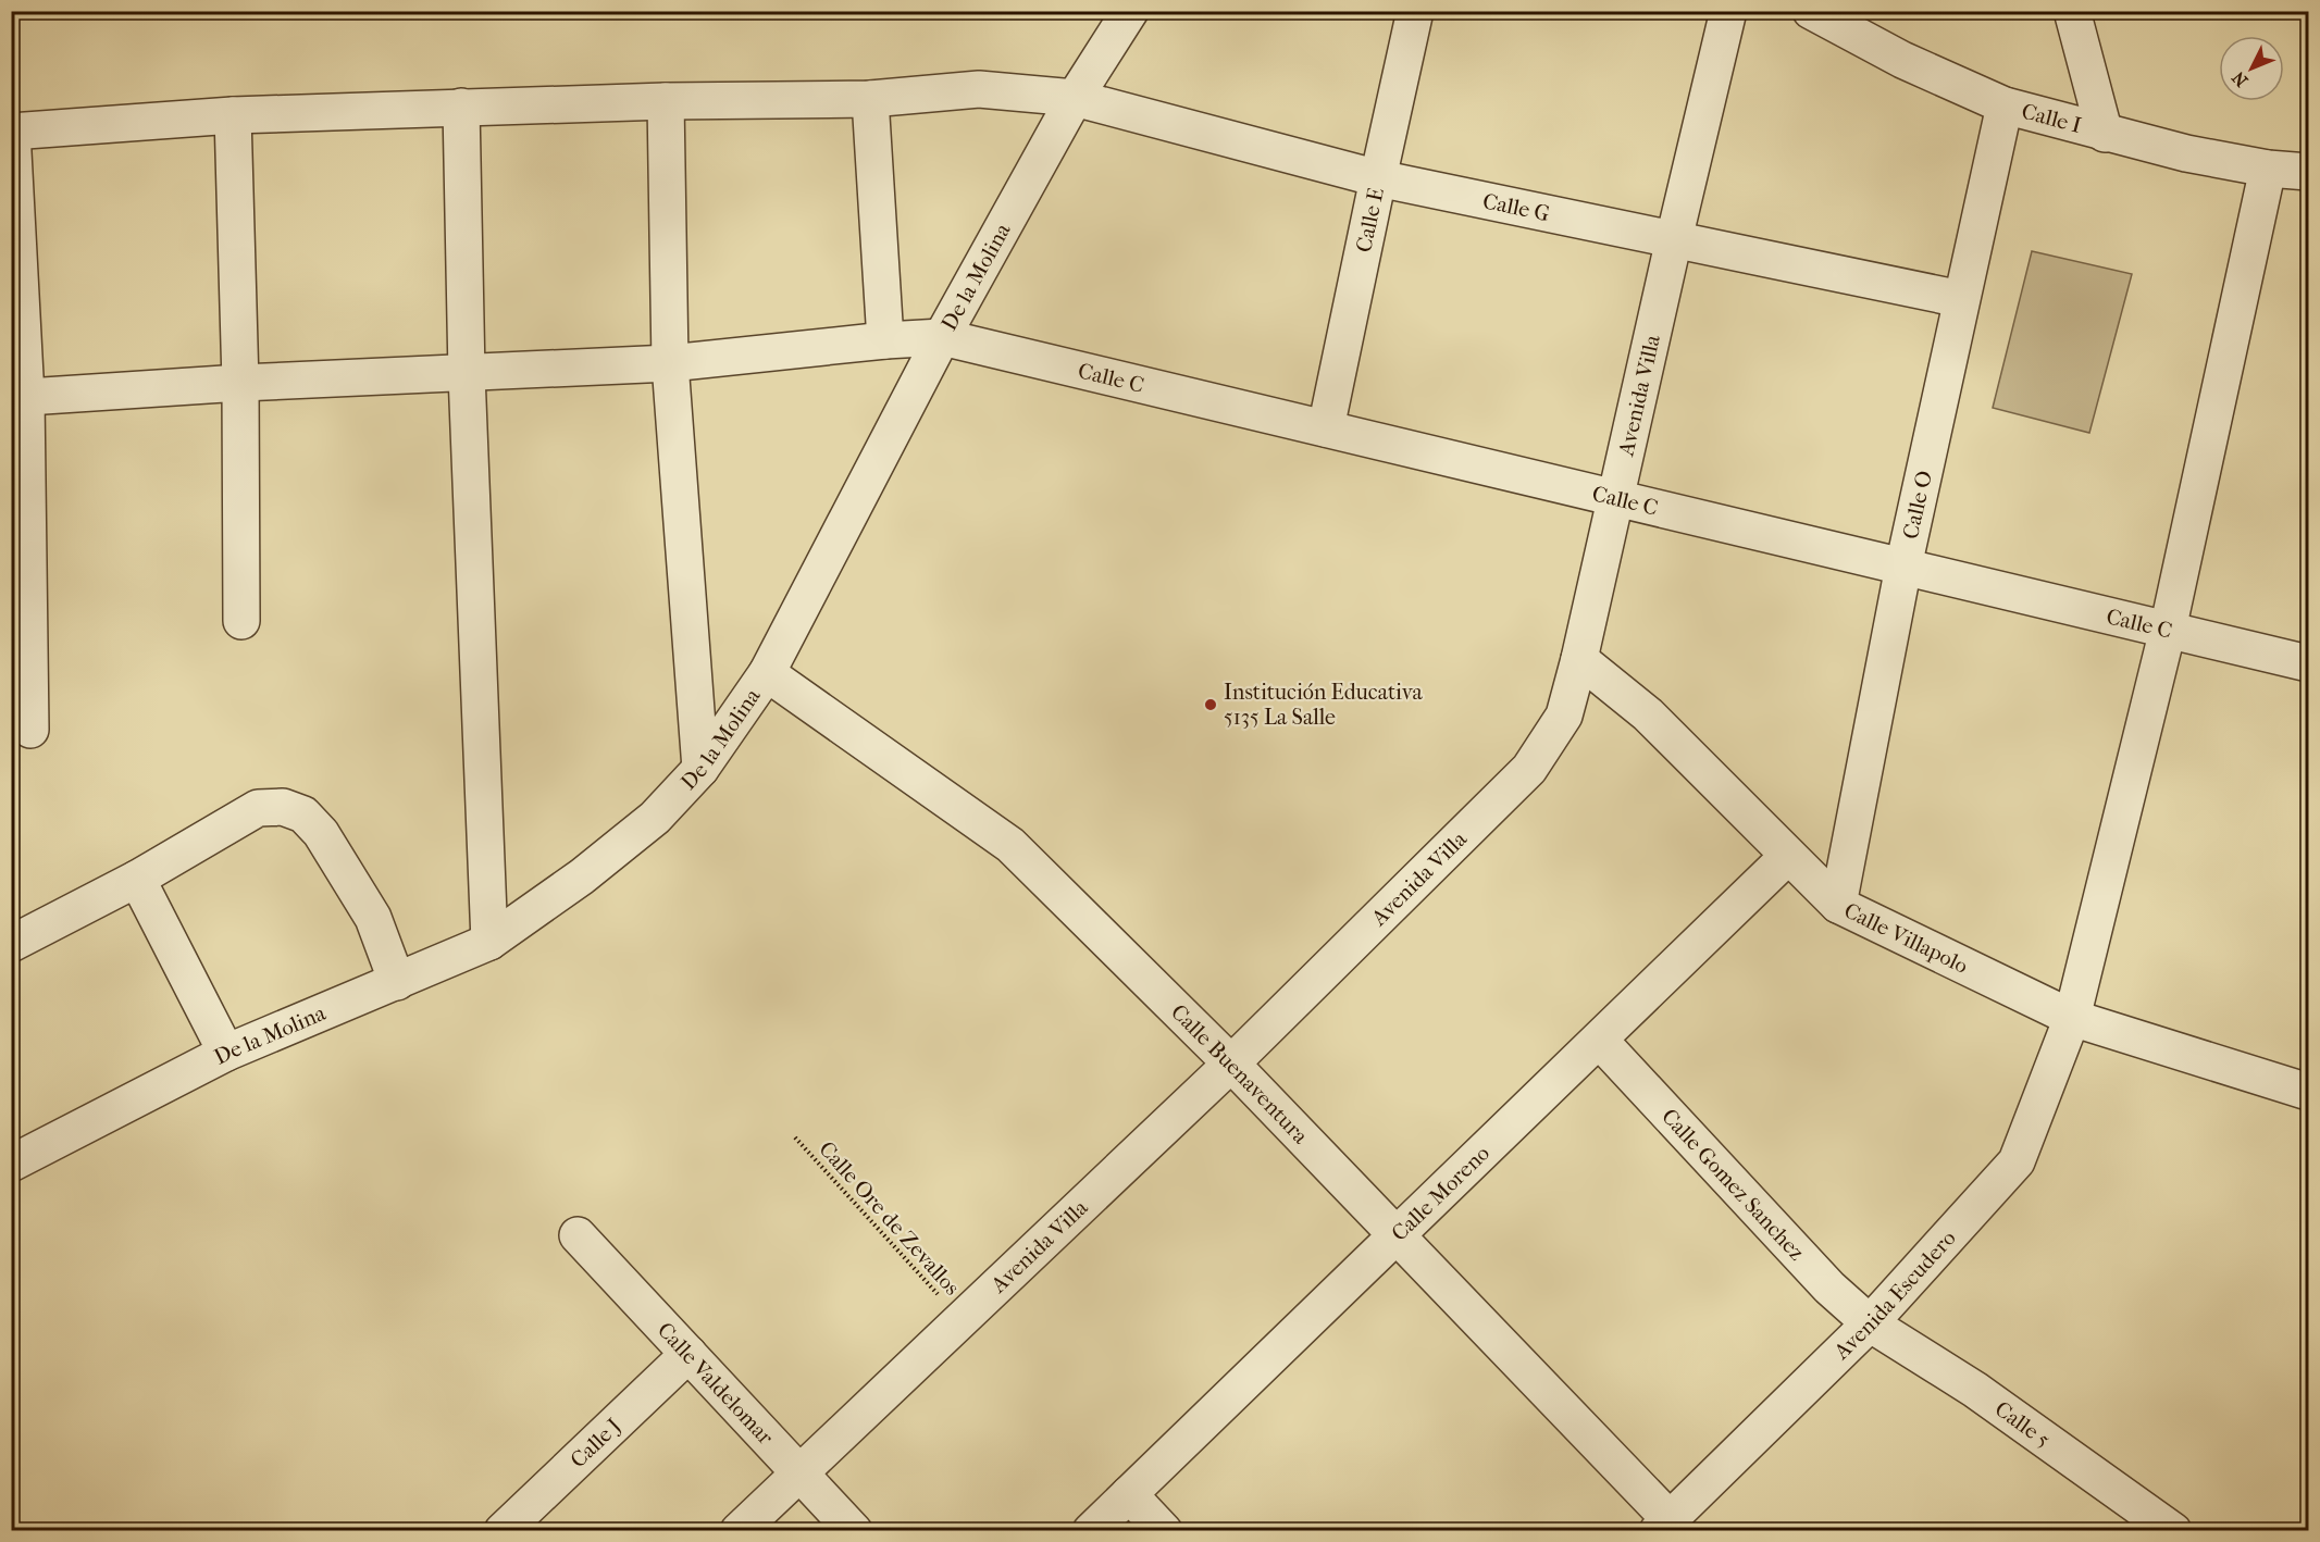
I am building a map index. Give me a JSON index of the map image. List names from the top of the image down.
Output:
{
  "streets": {
    "street": [
      "Calle I",
      "Calle G",
      "Calle E",
      "De la Molina",
      "Calle C",
      "Avenida Villa",
      "Calle O",
      "Calle Villapolo",
      "Calle Buenaventura",
      "Calle Gomez Sanchez",
      "Calle Moreno",
      "Avenida Escudero",
      "Calle Valdelomar",
      "Calle 5",
      "Calle J"
    ],
    "path": ["Calle Ore de Zevallos"]
  },
  "crossings": [
    ["Calle I", "Calle O"],
    ["Calle I", "Avenida Escudero"],
    ["Calle G", "Calle E"],
    ["Calle G", "De la Molina"],
    ["Calle G", "Avenida Villa"],
    ["Calle G", "Calle O"],
    ["Calle E", "Calle C"],
    ["De la Molina", "Calle C"],
    ["De la Molina", "Calle Buenaventura"],
    ["Calle C", "Avenida Villa"],
    ["Calle C", "Calle O"],
    ["Calle C", "Avenida Escudero"],
    ["Avenida Villa", "Calle Villapolo"],
    ["Avenida Villa", "Calle Buenaventura"],
    ["Avenida Villa", "Calle Ore de Zevallos"],
    ["Avenida Villa", "Calle Valdelomar"],
    ["Calle O", "Calle Villapolo"],
    ["Calle Villapolo", "Calle Moreno"],
    ["Calle Villapolo", "Avenida Escudero"],
    ["Calle Buenaventura", "Calle Moreno"],
    ["Calle Buenaventura", "Avenida Escudero"],
    ["Calle Gomez Sanchez", "Calle Moreno"],
    ["Calle Gomez Sanchez", "Avenida Escudero"],
    ["Calle Gomez Sanchez", "Calle 5"],
    ["Avenida Escudero", "Calle 5"],
    ["Calle Valdelomar", "Calle J"]
  ],
  "places": ["Institución Educativa 5135 La Salle"],
  "north": "bottom left"
}
